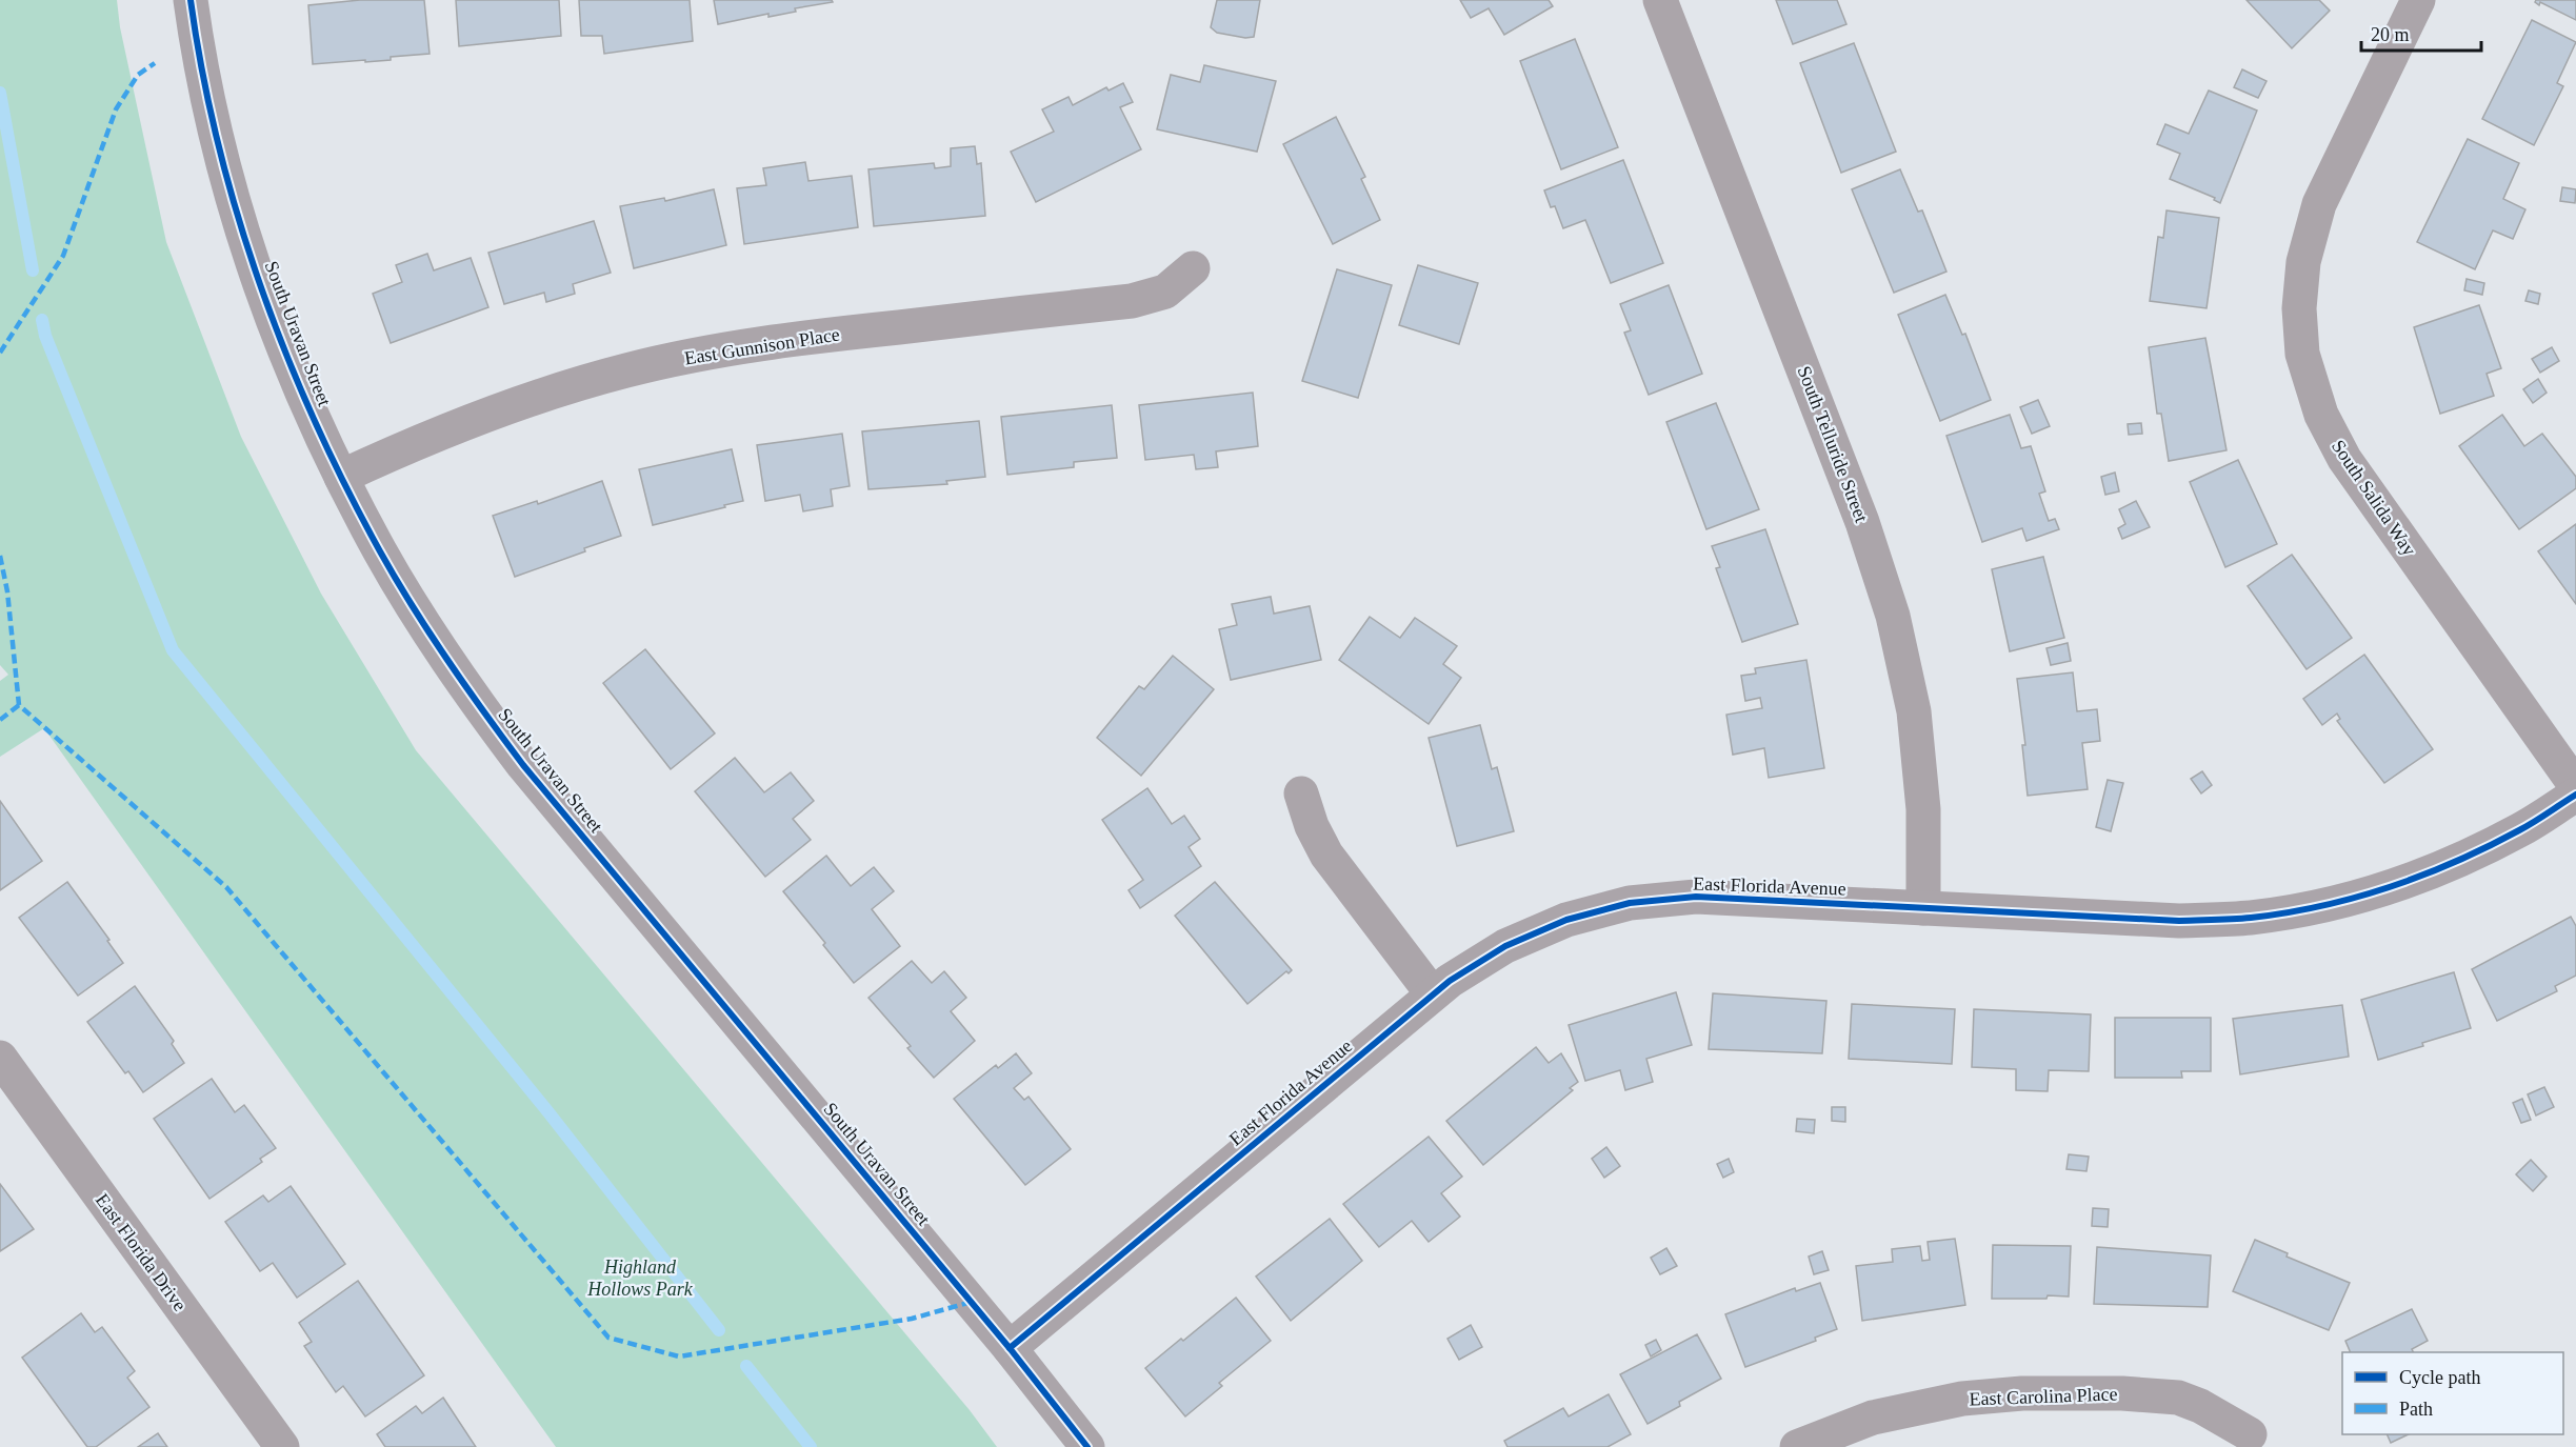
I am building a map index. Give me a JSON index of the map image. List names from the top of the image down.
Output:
{
  "streets": {
    "street": [
      "South Uravan Street",
      "East Gunnison Place",
      "South Telluride Street",
      "South Salida Way",
      "East Florida Avenue",
      "East Florida Drive",
      "East Carolina Place"
    ]
  },
  "crossings": [
    ["South Uravan Street", "East Gunnison Place"],
    ["South Uravan Street", "East Florida Avenue"],
    ["South Telluride Street", "East Florida Avenue"]
  ],
  "parks": ["Highland Hollows Park"],
  "legend": ["Cycle path", "Path"],
  "scale_bar": "20 m"
}
